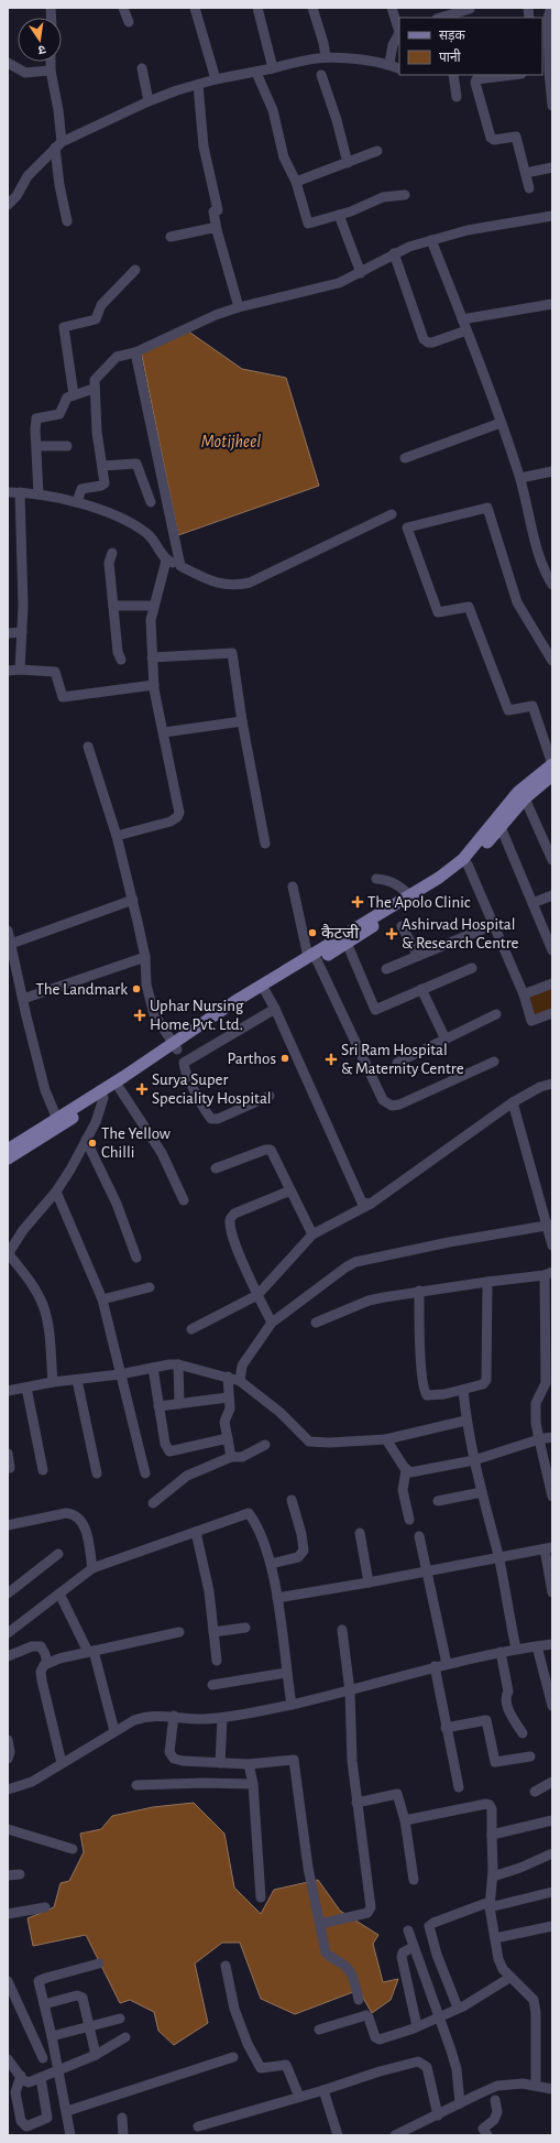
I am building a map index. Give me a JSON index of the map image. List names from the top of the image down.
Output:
{
  "water": ["Motijheel"],
  "places": {
    "health": [
      "The Apolo Clinic",
      "Ashirvad Hospital & Research Centre",
      "Uphar Nursing Home Pvt. Ltd.",
      "Sri Ram Hospital & Maternity Centre",
      "Surya Super Speciality Hospital"
    ],
    "other": [
      "कैटजी",
      "The Landmark",
      "Parthos",
      "The Yellow Chilli"
    ]
  },
  "legend": ["सड़क", "पानी"],
  "north": "bottom"
}
